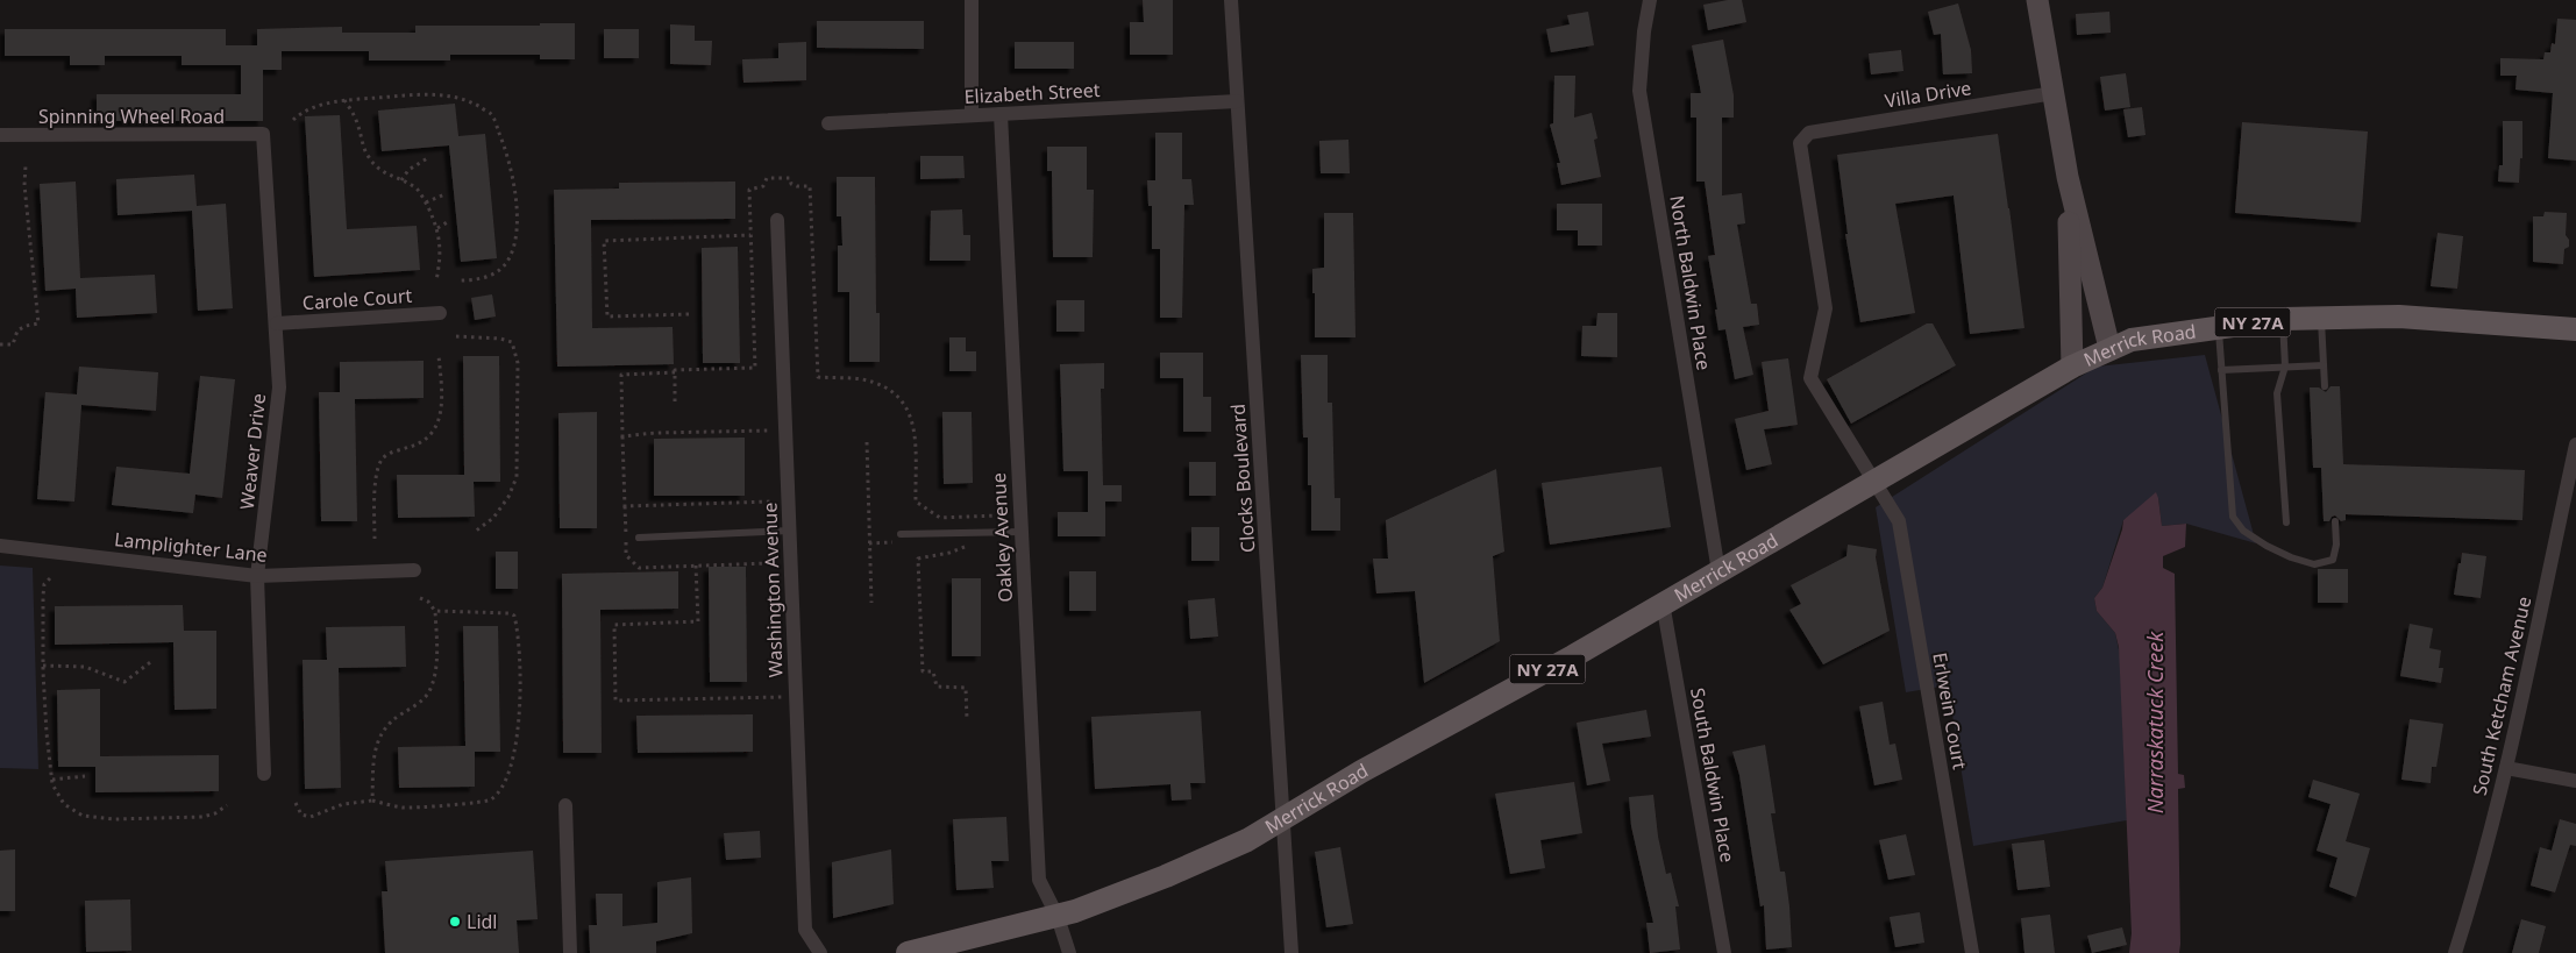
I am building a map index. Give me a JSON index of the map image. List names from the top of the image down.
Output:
{
  "streets": {
    "main road": ["NY 27A", "Merrick Road"],
    "street": [
      "Elizabeth Street",
      "Villa Drive",
      "Spinning Wheel Road",
      "North Baldwin Place",
      "Carole Court",
      "Weaver Drive",
      "Clocks Boulevard",
      "Oakley Avenue",
      "Lamplighter Lane",
      "Washington Avenue",
      "South Ketcham Avenue",
      "Erlwein Court",
      "South Baldwin Place"
    ]
  },
  "crossings": [
    ["Elizabeth Street", "Clocks Boulevard"],
    ["Elizabeth Street", "Oakley Avenue"],
    ["Villa Drive", "Merrick Road"],
    ["Villa Drive", "Erlwein Court"],
    ["Spinning Wheel Road", "Weaver Drive"],
    ["North Baldwin Place", "Merrick Road"],
    ["Carole Court", "Weaver Drive"],
    ["Merrick Road", "Clocks Boulevard"],
    ["Merrick Road", "Oakley Avenue"],
    ["Merrick Road", "Erlwein Court"],
    ["Merrick Road", "South Baldwin Place"],
    ["Weaver Drive", "Lamplighter Lane"]
  ],
  "water": ["Narraskatuck Creek"],
  "places": ["Lidl"]
}
